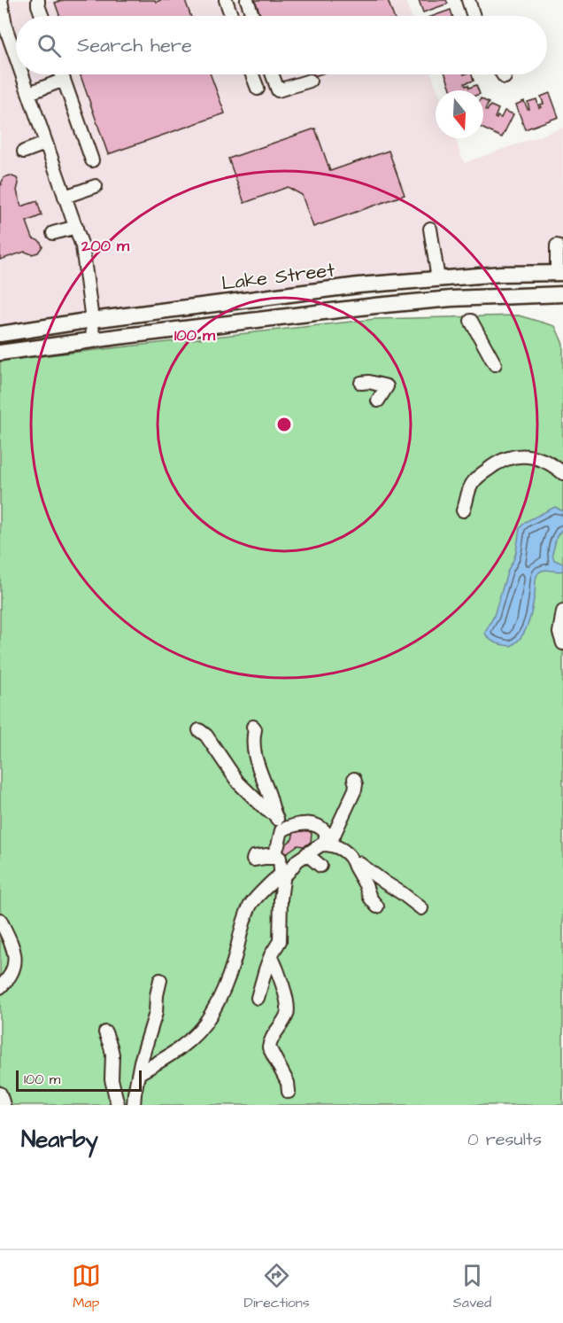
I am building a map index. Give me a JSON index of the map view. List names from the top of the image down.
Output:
{
  "streets": {
    "main road": ["Lake Street"]
  },
  "scale_bar": "100 m",
  "north": "bottom",
  "page": {
    "search": "Search here",
    "scale": "100 m",
    "heading": ["Nearby", "0 results"],
    "nav": ["Map", "Directions", "Saved"]
  },
  "rings": ["200 m", "100 m"]
}
